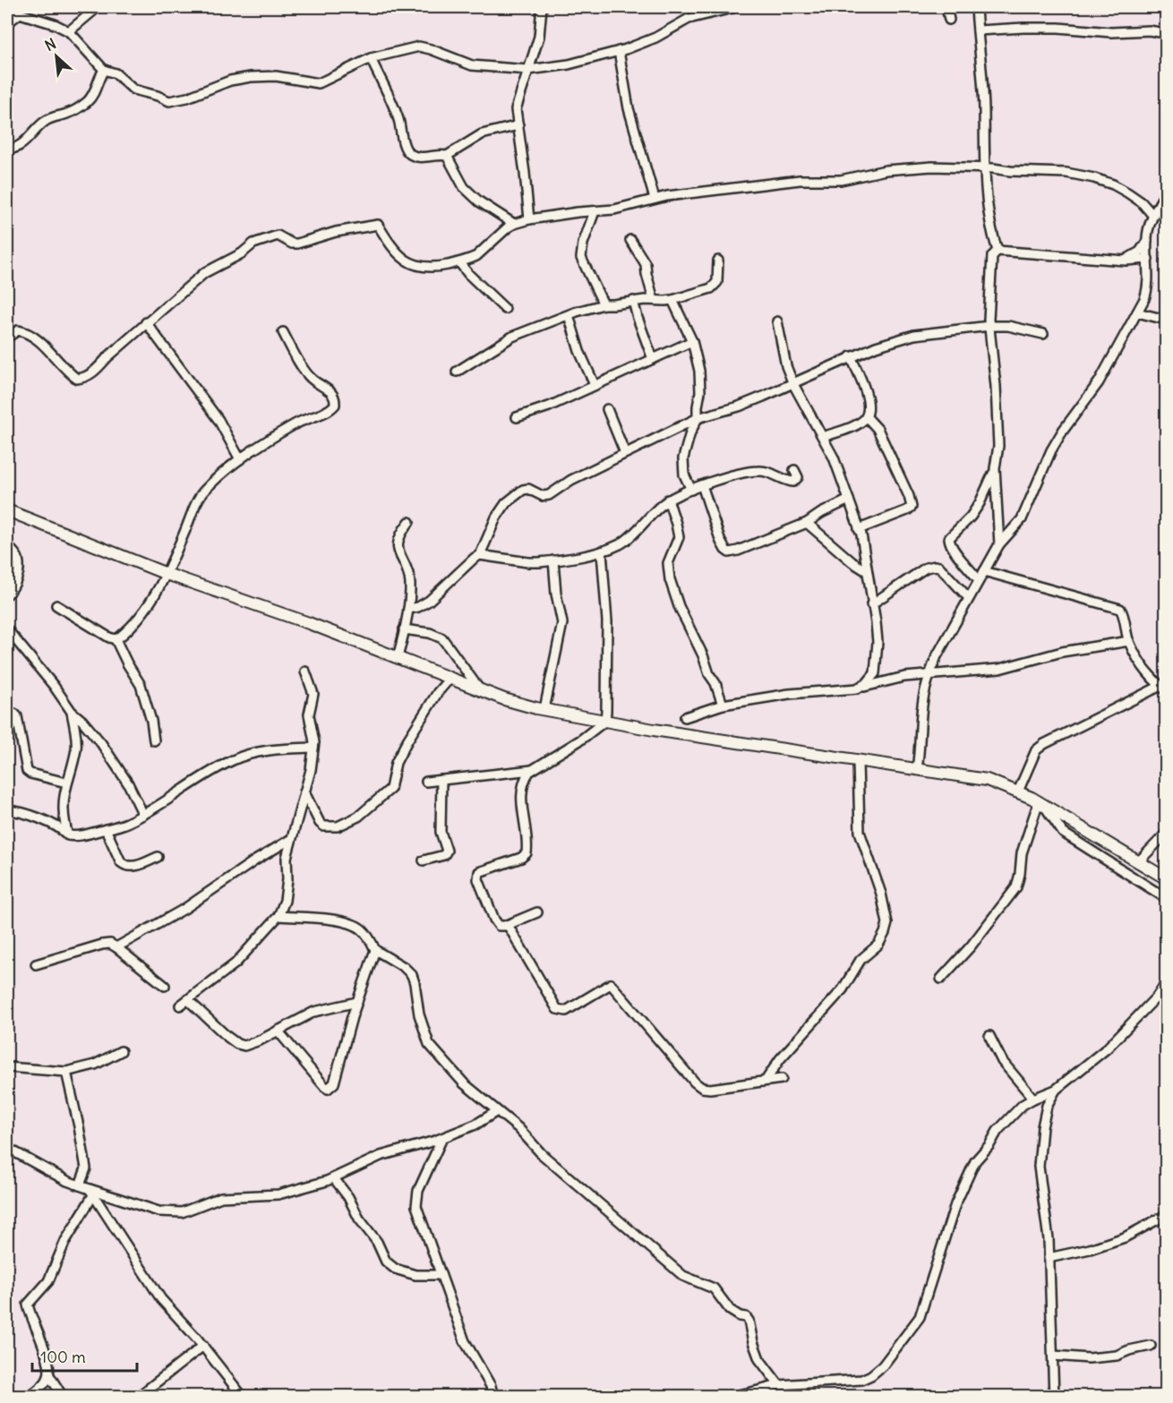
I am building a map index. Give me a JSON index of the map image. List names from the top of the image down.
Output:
{
  "scale_bar": "100 m",
  "north": "top left"
}
